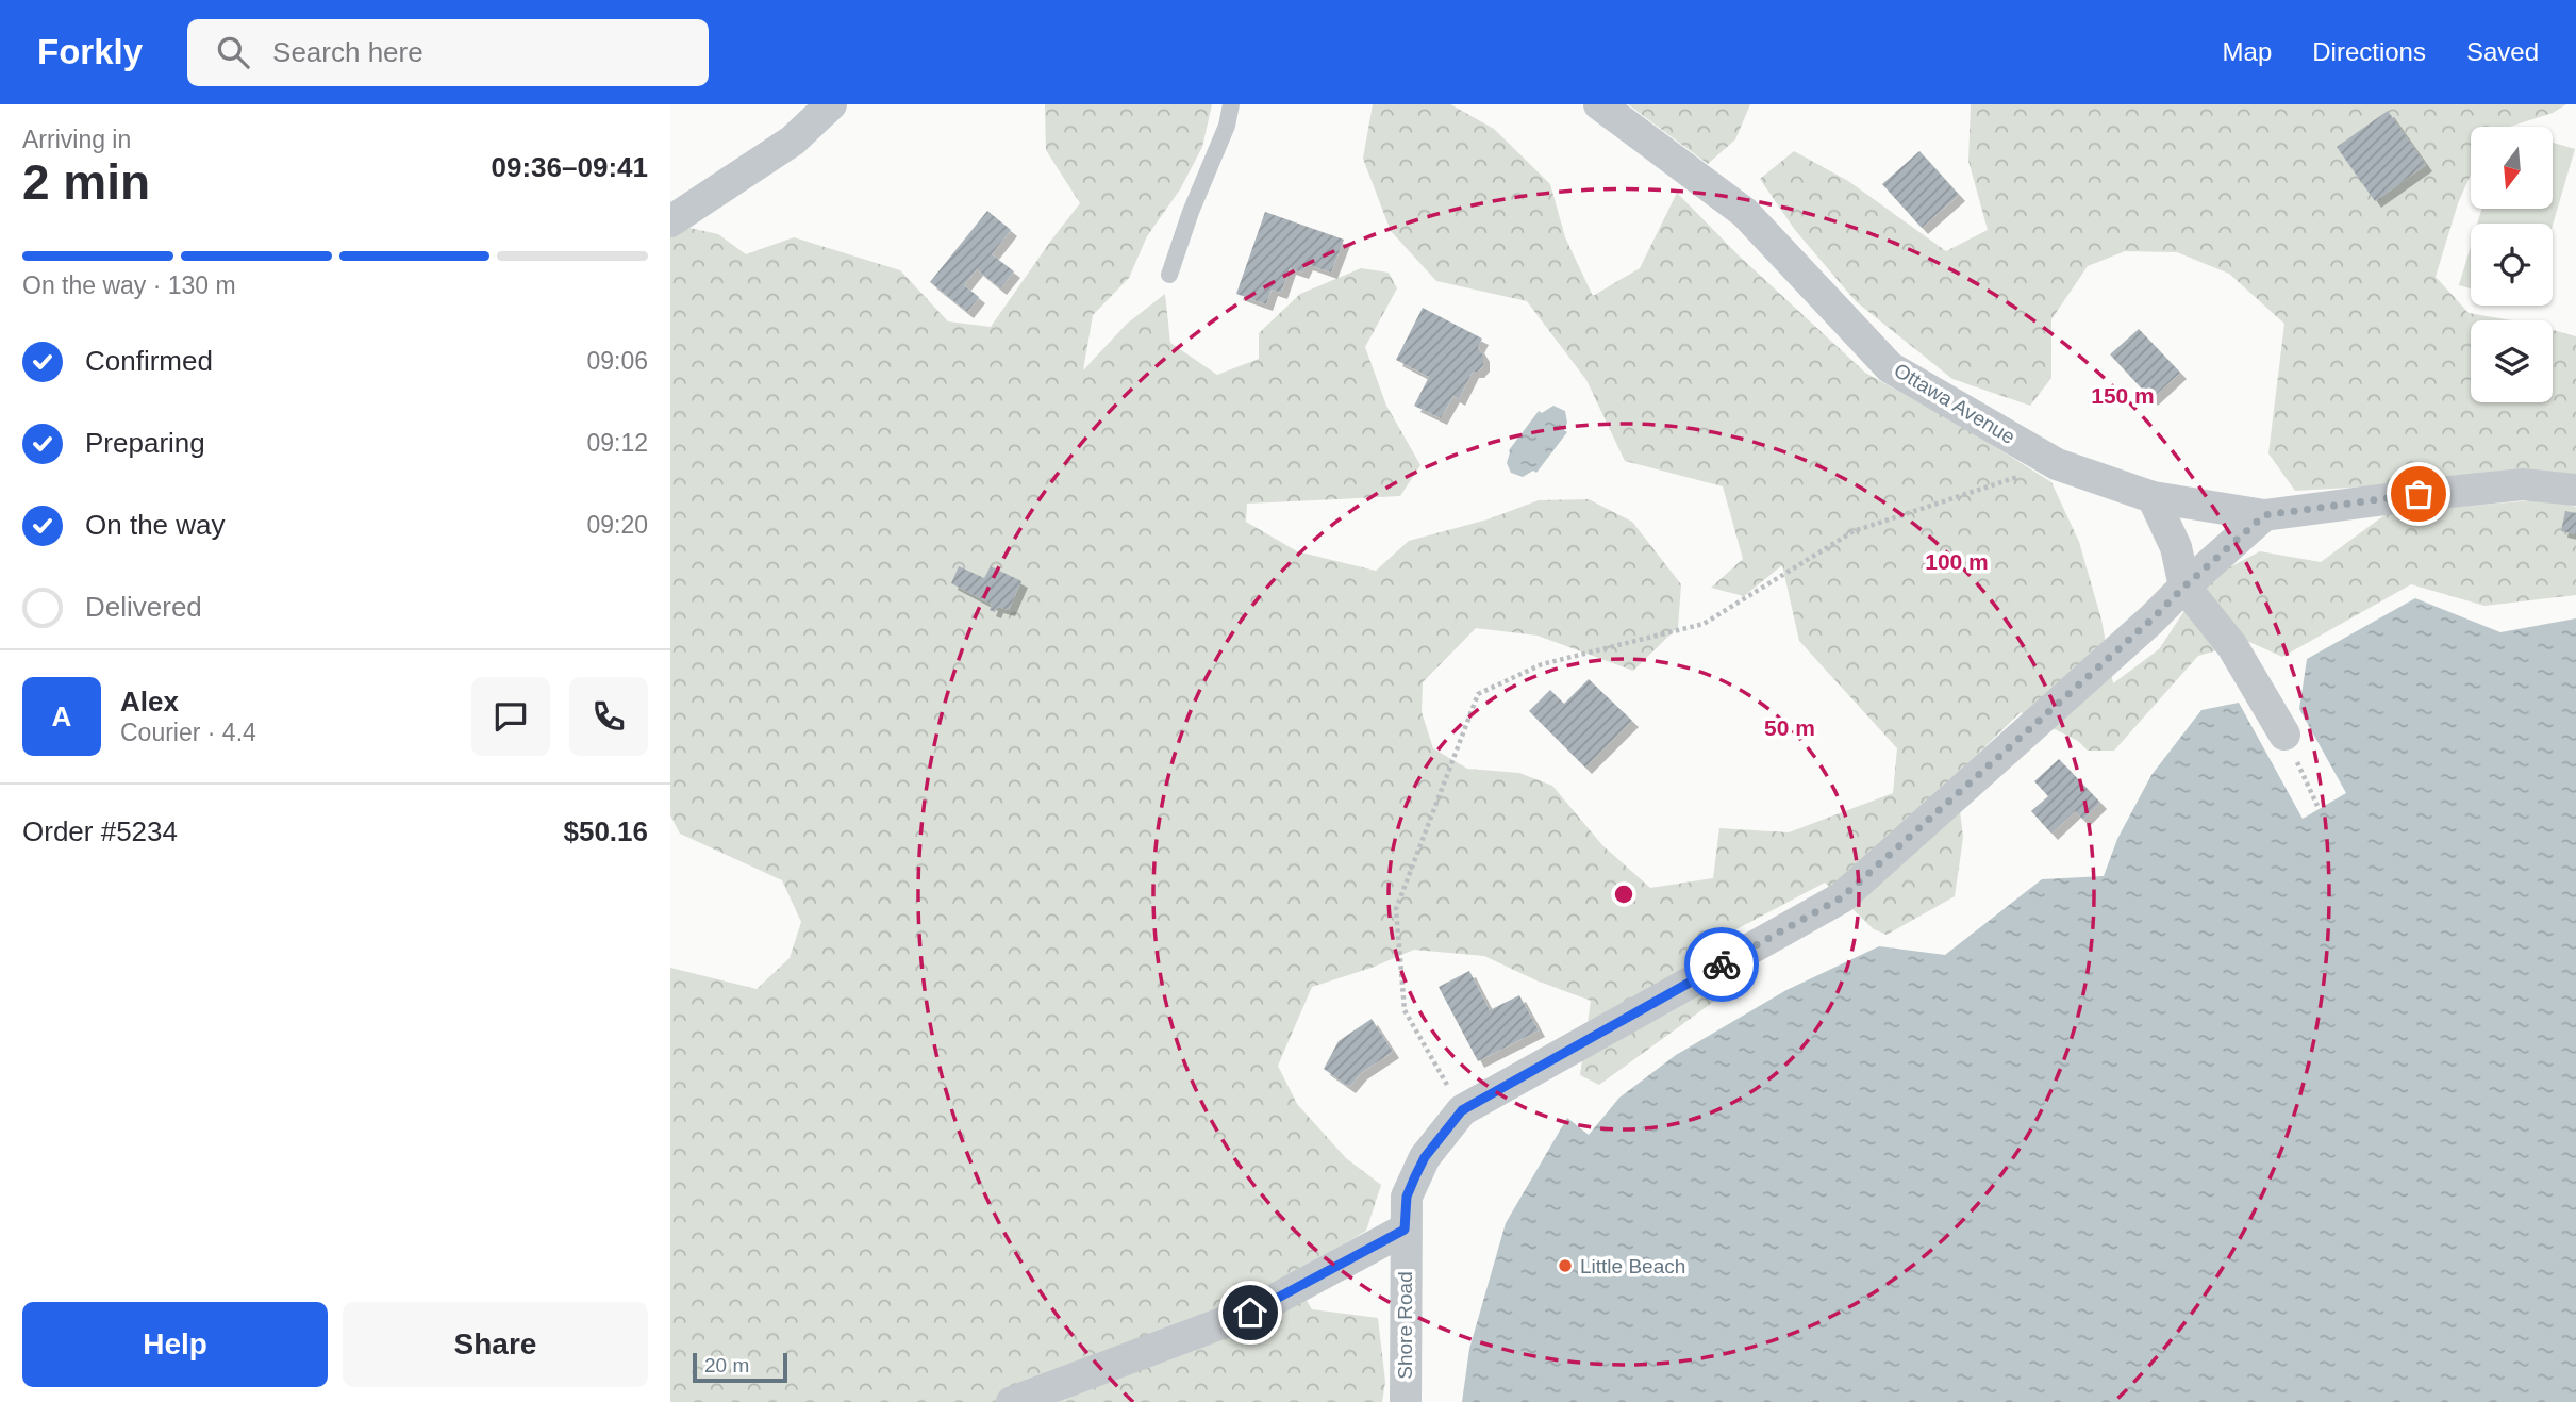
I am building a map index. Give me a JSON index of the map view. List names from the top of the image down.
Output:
{
  "streets": {
    "street": ["Ottawa Avenue", "Shore Road"]
  },
  "crossings": [
    ["Ottawa Avenue", "Shore Road"]
  ],
  "places": ["Little Beach"],
  "scale_bar": "20 m",
  "north": "bottom",
  "page": {
    "header": "Forkly",
    "search": "Search here",
    "nav": ["Map", "Directions", "Saved"],
    "heading": ["2 min", "Arriving in", "09:36–09:41"],
    "panel": [
      "Alex",
      "Courier · 4.4",
      "Order #5234",
      "$50.16"
    ],
    "bar": "On the way · 130 m",
    "list": [
      ["Confirmed", "09:06"],
      ["Preparing", "09:12"],
      ["On the way", "09:20"],
      "Delivered"
    ],
    "round": "A",
    "buttons": ["Help", "Share"],
    "scale": "20 m"
  },
  "rings": ["150 m", "100 m", "50 m"]
}
